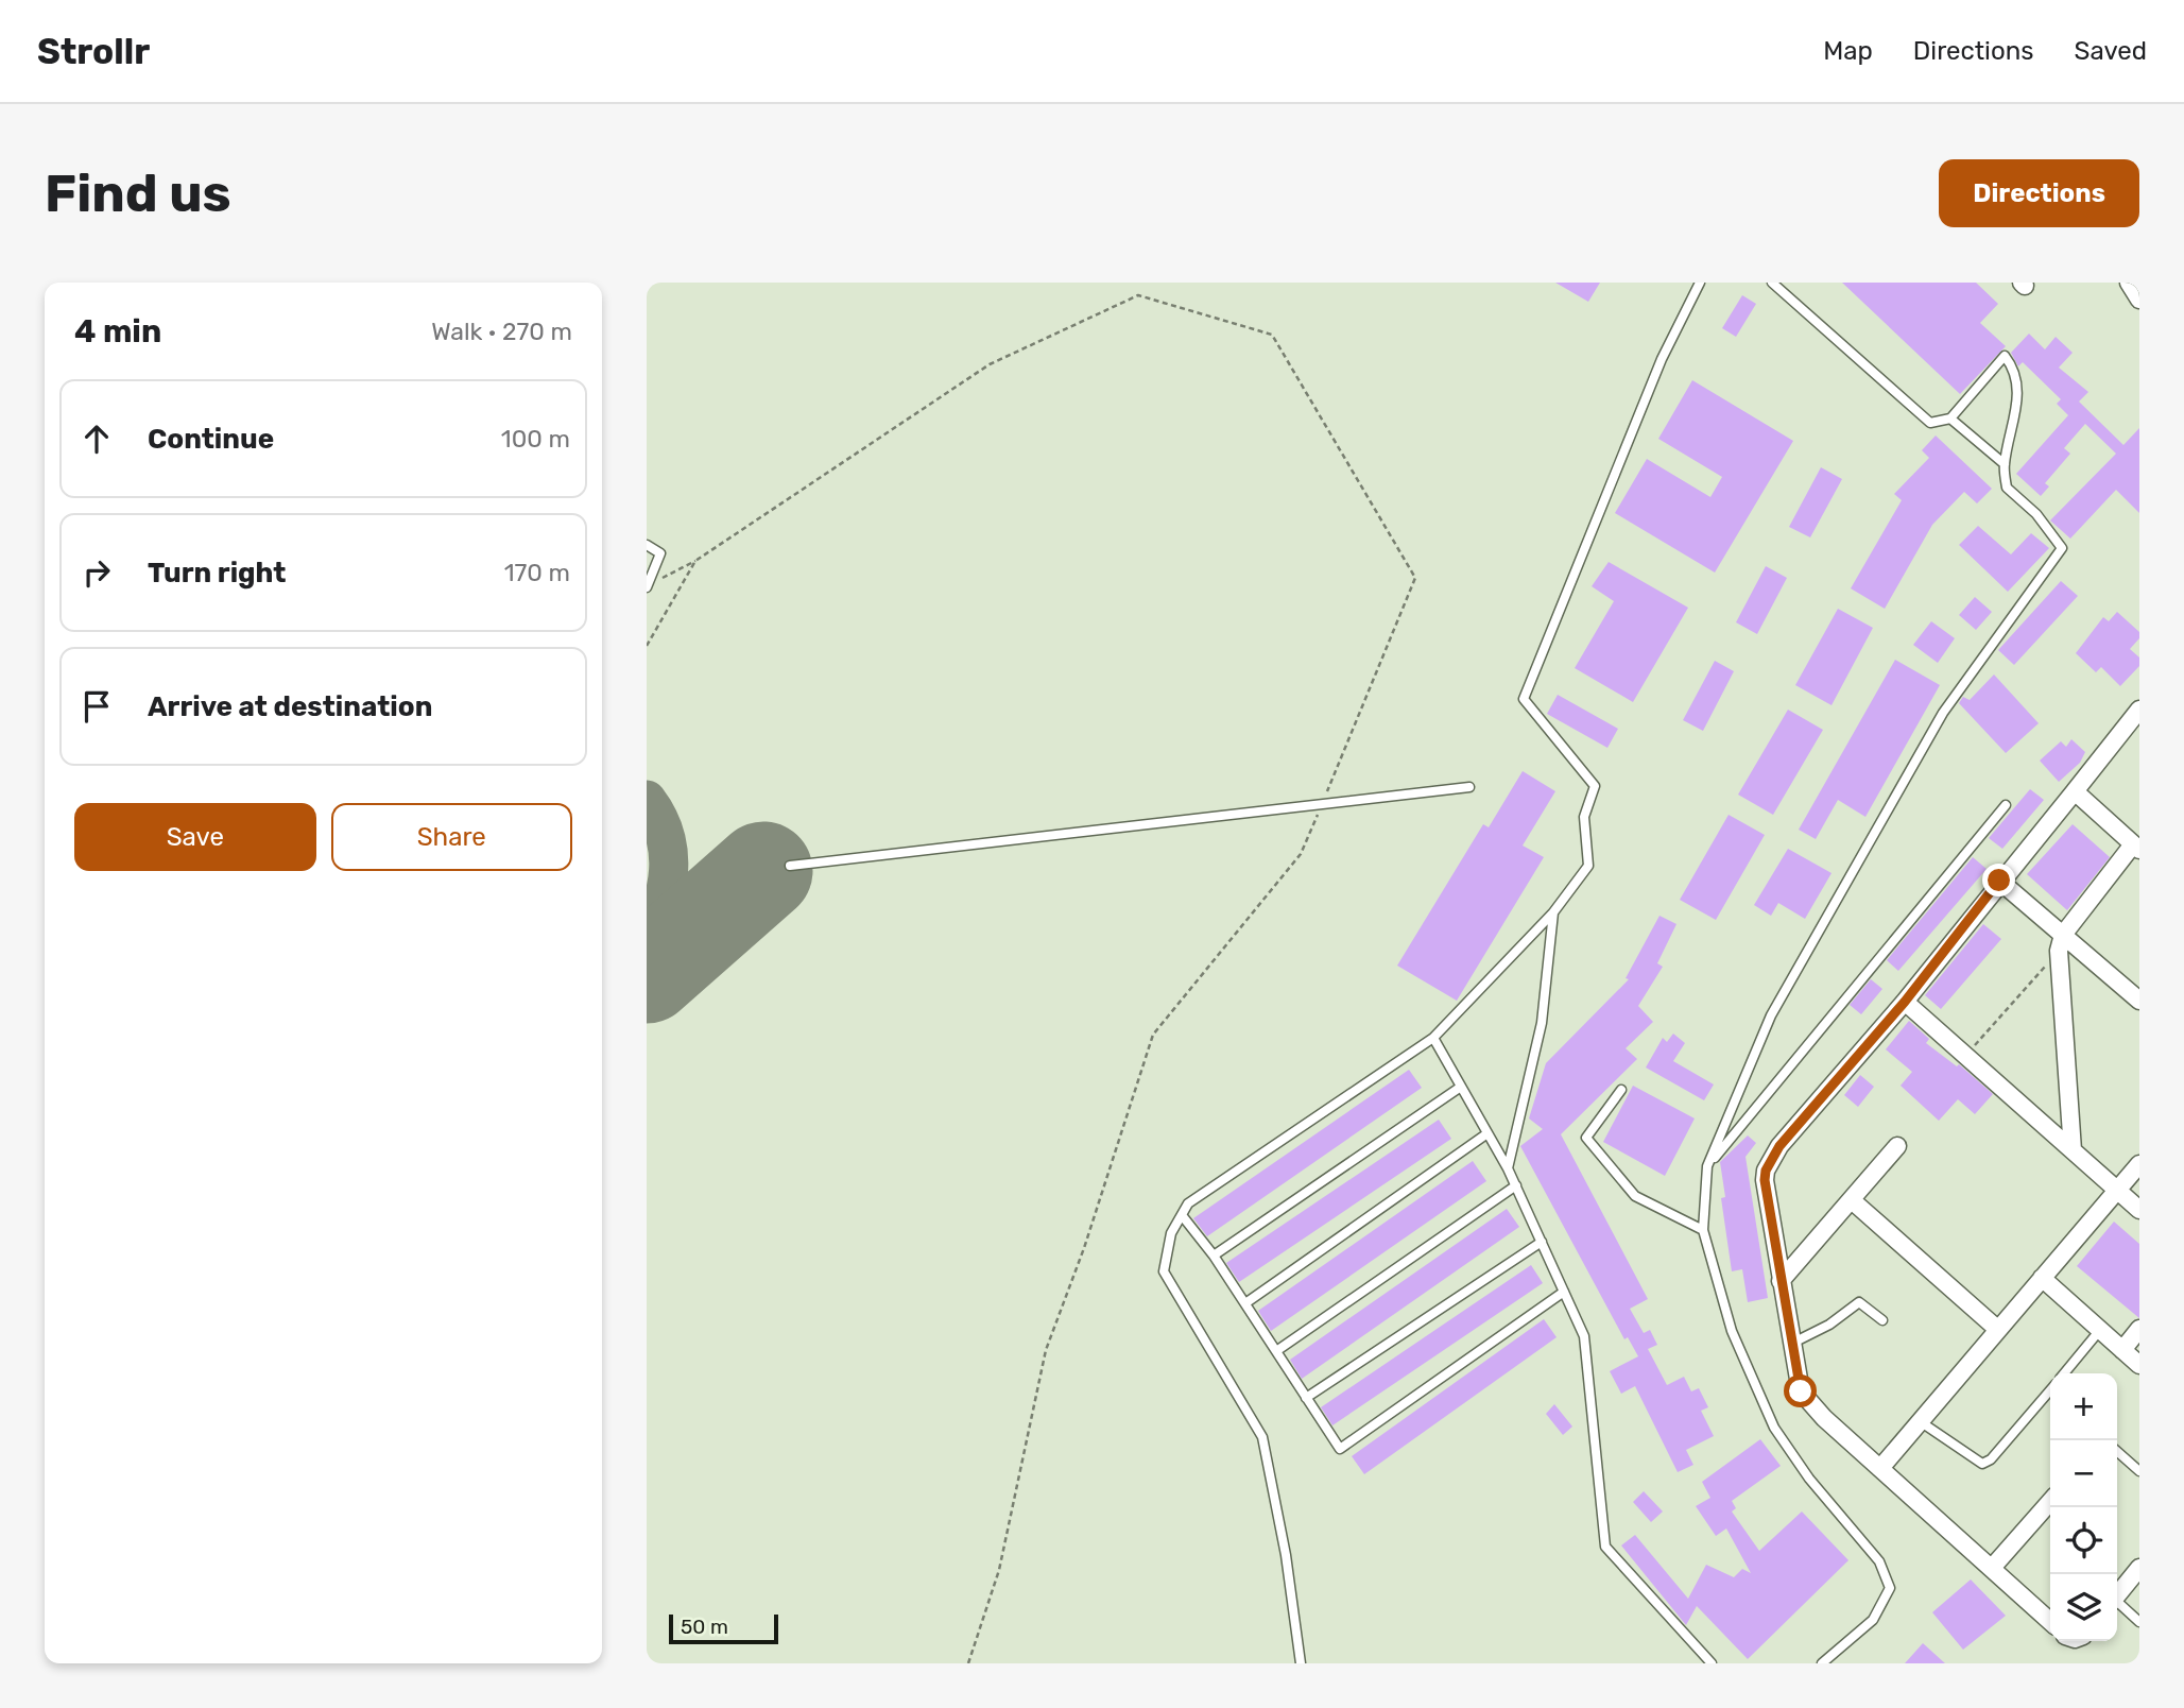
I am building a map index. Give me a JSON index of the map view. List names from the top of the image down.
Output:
{
  "scale_bar": "50 m",
  "page": {
    "header": "Strollr",
    "nav": ["Map", "Directions", "Saved"],
    "buttons": [
      "Directions",
      ["Save", "Share"]
    ],
    "title": "Find us",
    "heading": ["4 min", "Walk · 270 m"],
    "list": [
      ["Continue", "100 m"],
      ["Turn right", "170 m"],
      "Arrive at destination"
    ],
    "map_buttons": ["+", "−"],
    "scale": "50 m"
  }
}
